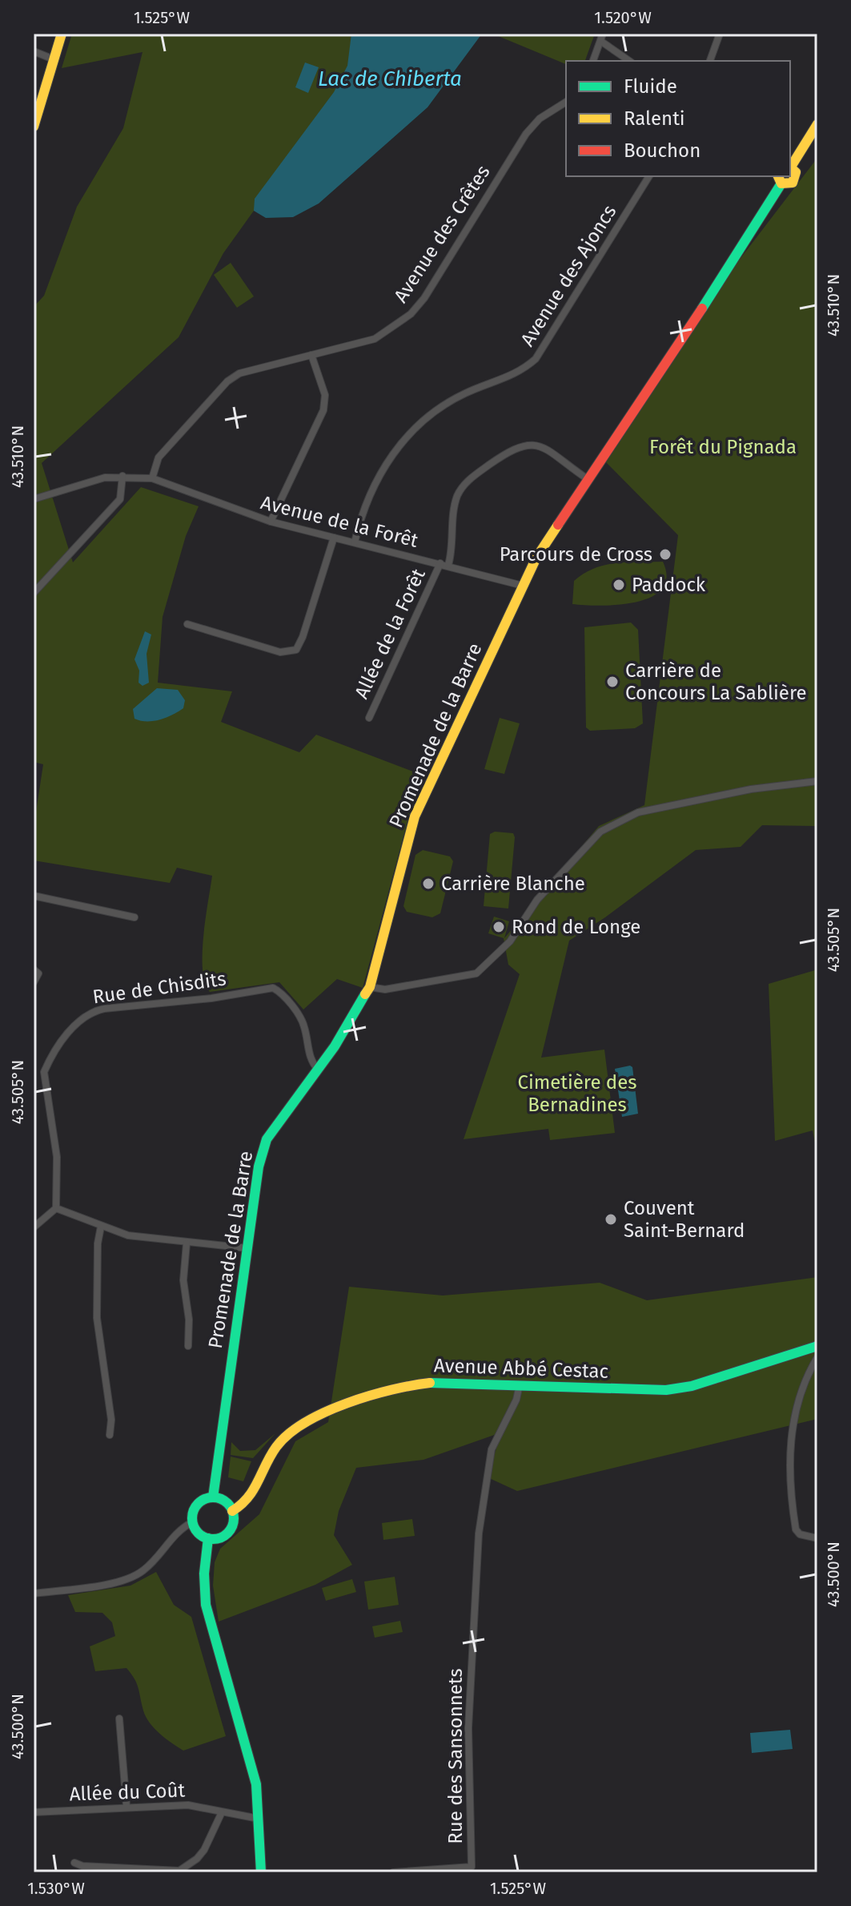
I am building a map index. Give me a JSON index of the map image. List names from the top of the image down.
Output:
{
  "streets": {
    "main road": ["Promenade de la Barre", "Avenue Abbé Cestac"],
    "street": [
      "Avenue des Crêtes",
      "Avenue des Ajoncs",
      "Avenue de la Forêt",
      "Allée de la Forêt",
      "Rue de Chisdits",
      "Rue des Sansonnets",
      "Allée du Coût"
    ]
  },
  "crossings": [
    ["Avenue des Crêtes", "Avenue de la Forêt"],
    ["Avenue des Ajoncs", "Avenue de la Forêt"],
    ["Avenue de la Forêt", "Allée de la Forêt"],
    ["Avenue de la Forêt", "Promenade de la Barre"],
    ["Promenade de la Barre", "Rue de Chisdits"],
    ["Promenade de la Barre", "Avenue Abbé Cestac"],
    ["Avenue Abbé Cestac", "Rue des Sansonnets"]
  ],
  "water": ["Lac de Chiberta"],
  "parks": ["Forêt du Pignada", "Cimetière des Bernadines"],
  "places": [
    "Parcours de Cross",
    "Paddock",
    "Carrière de Concours La Sablière",
    "Carrière Blanche",
    "Rond de Longe",
    "Couvent Saint-Bernard"
  ],
  "legend": ["Fluide", "Ralenti", "Bouchon"],
  "coordinates": [
    "1.525°W",
    "1.520°W",
    "43.510°N",
    "43.505°N",
    "43.500°N",
    "1.530°W"
  ]
}
